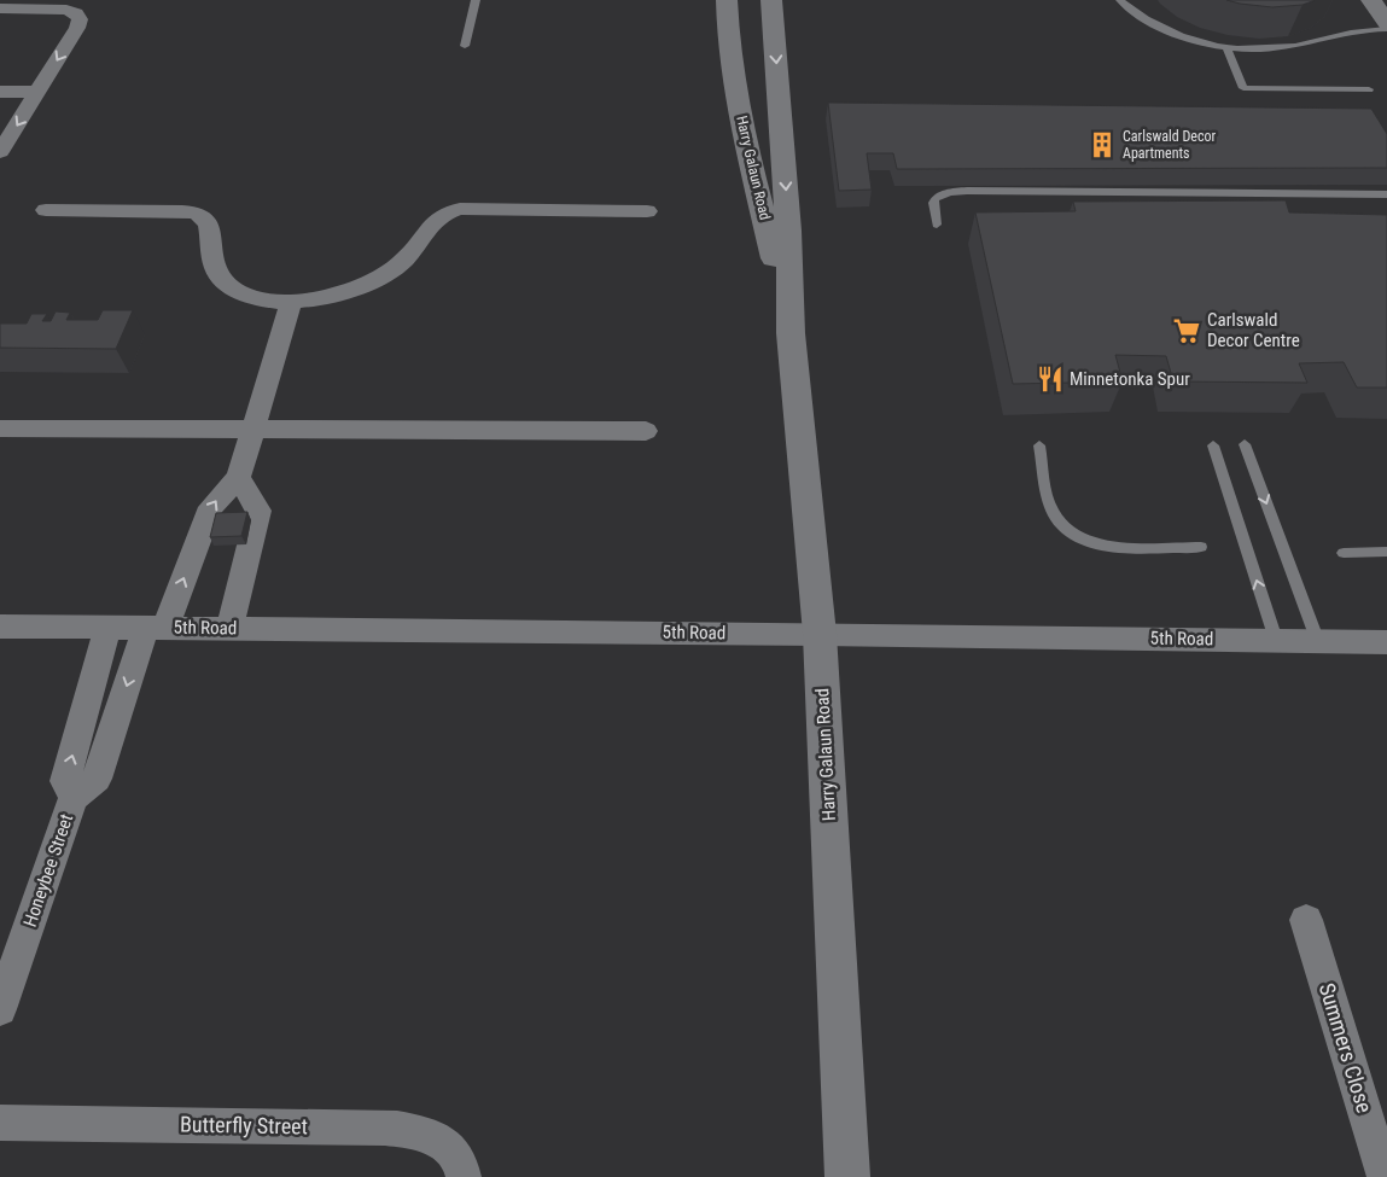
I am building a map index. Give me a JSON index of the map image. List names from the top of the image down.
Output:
{
  "streets": {
    "main road": ["Harry Galaun Road"],
    "street": [
      "5th Road",
      "Honeybee Street",
      "Summers Close",
      "Butterfly Street"
    ]
  },
  "crossings": [
    ["Harry Galaun Road", "5th Road"],
    ["5th Road", "Honeybee Street"]
  ],
  "places": {
    "building": ["Carlswald Decor Apartments"],
    "supermarket": ["Carlswald Decor Centre"],
    "restaurant": ["Minnetonka Spur"]
  }
}
